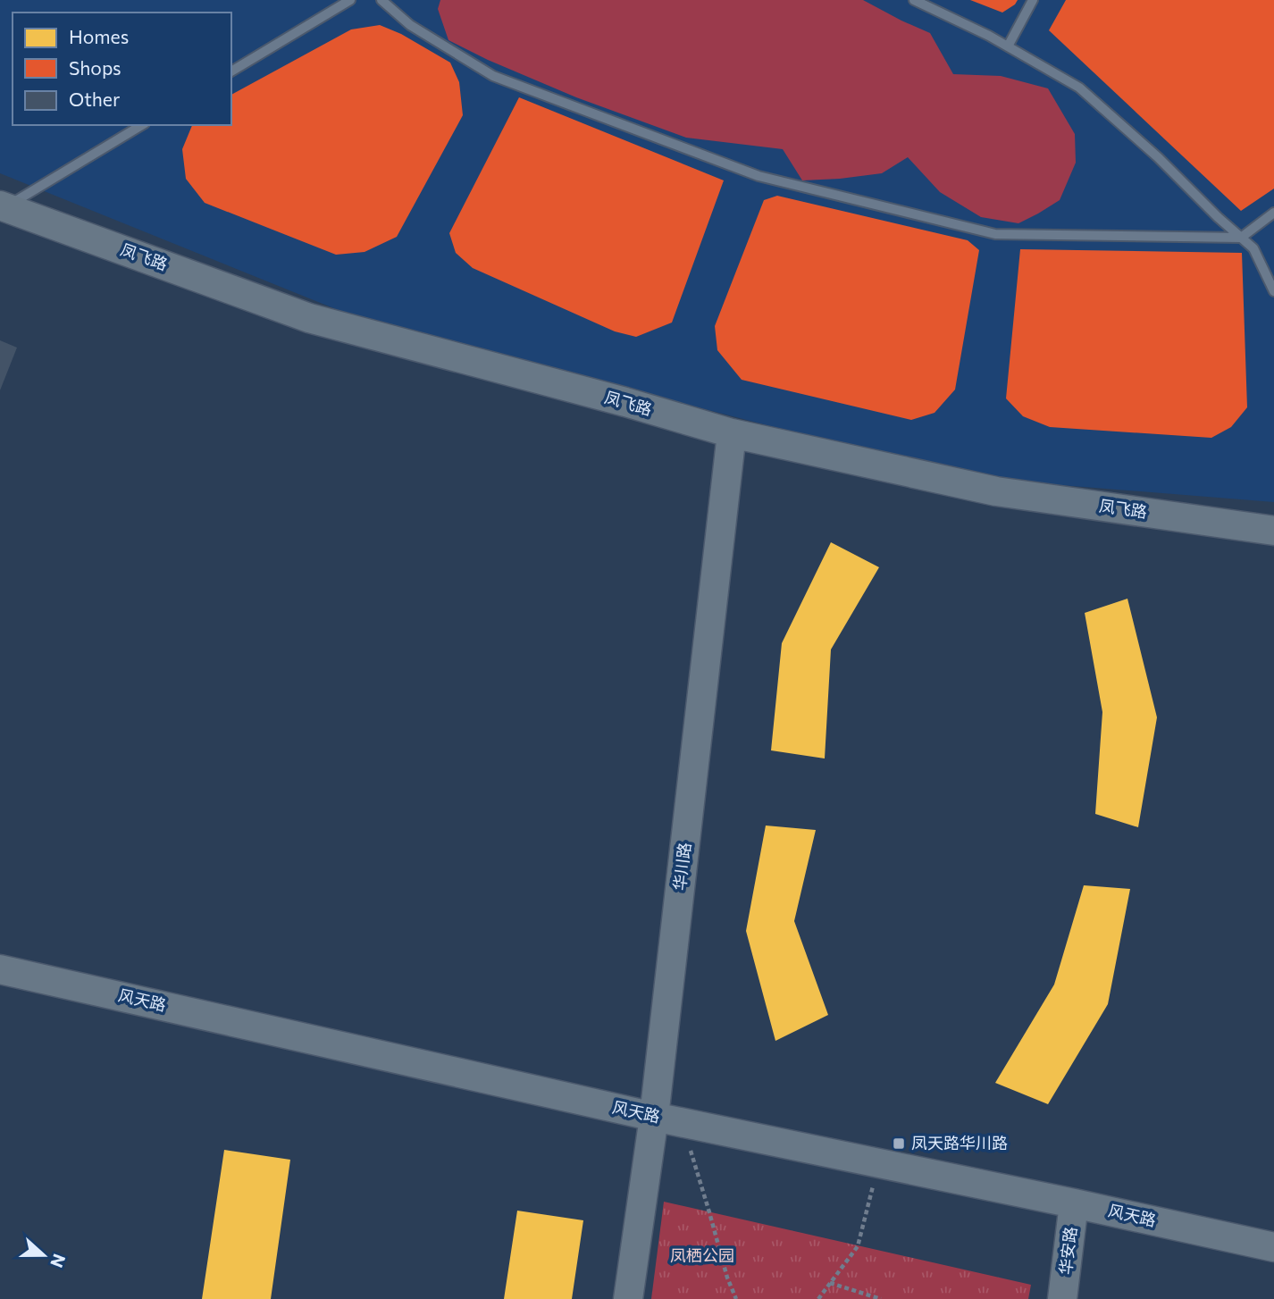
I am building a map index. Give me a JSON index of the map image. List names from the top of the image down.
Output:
{
  "streets": {
    "street": [
      "凤飞路",
      "华川路",
      "风天路",
      "华安路"
    ]
  },
  "crossings": [
    ["凤飞路", "华川路"],
    ["华川路", "风天路"],
    ["风天路", "华安路"]
  ],
  "parks": ["凤栖公园"],
  "places": {
    "transit": ["凤天路华川路"]
  },
  "legend": ["Homes", "Shops", "Other"],
  "north": "right"
}
